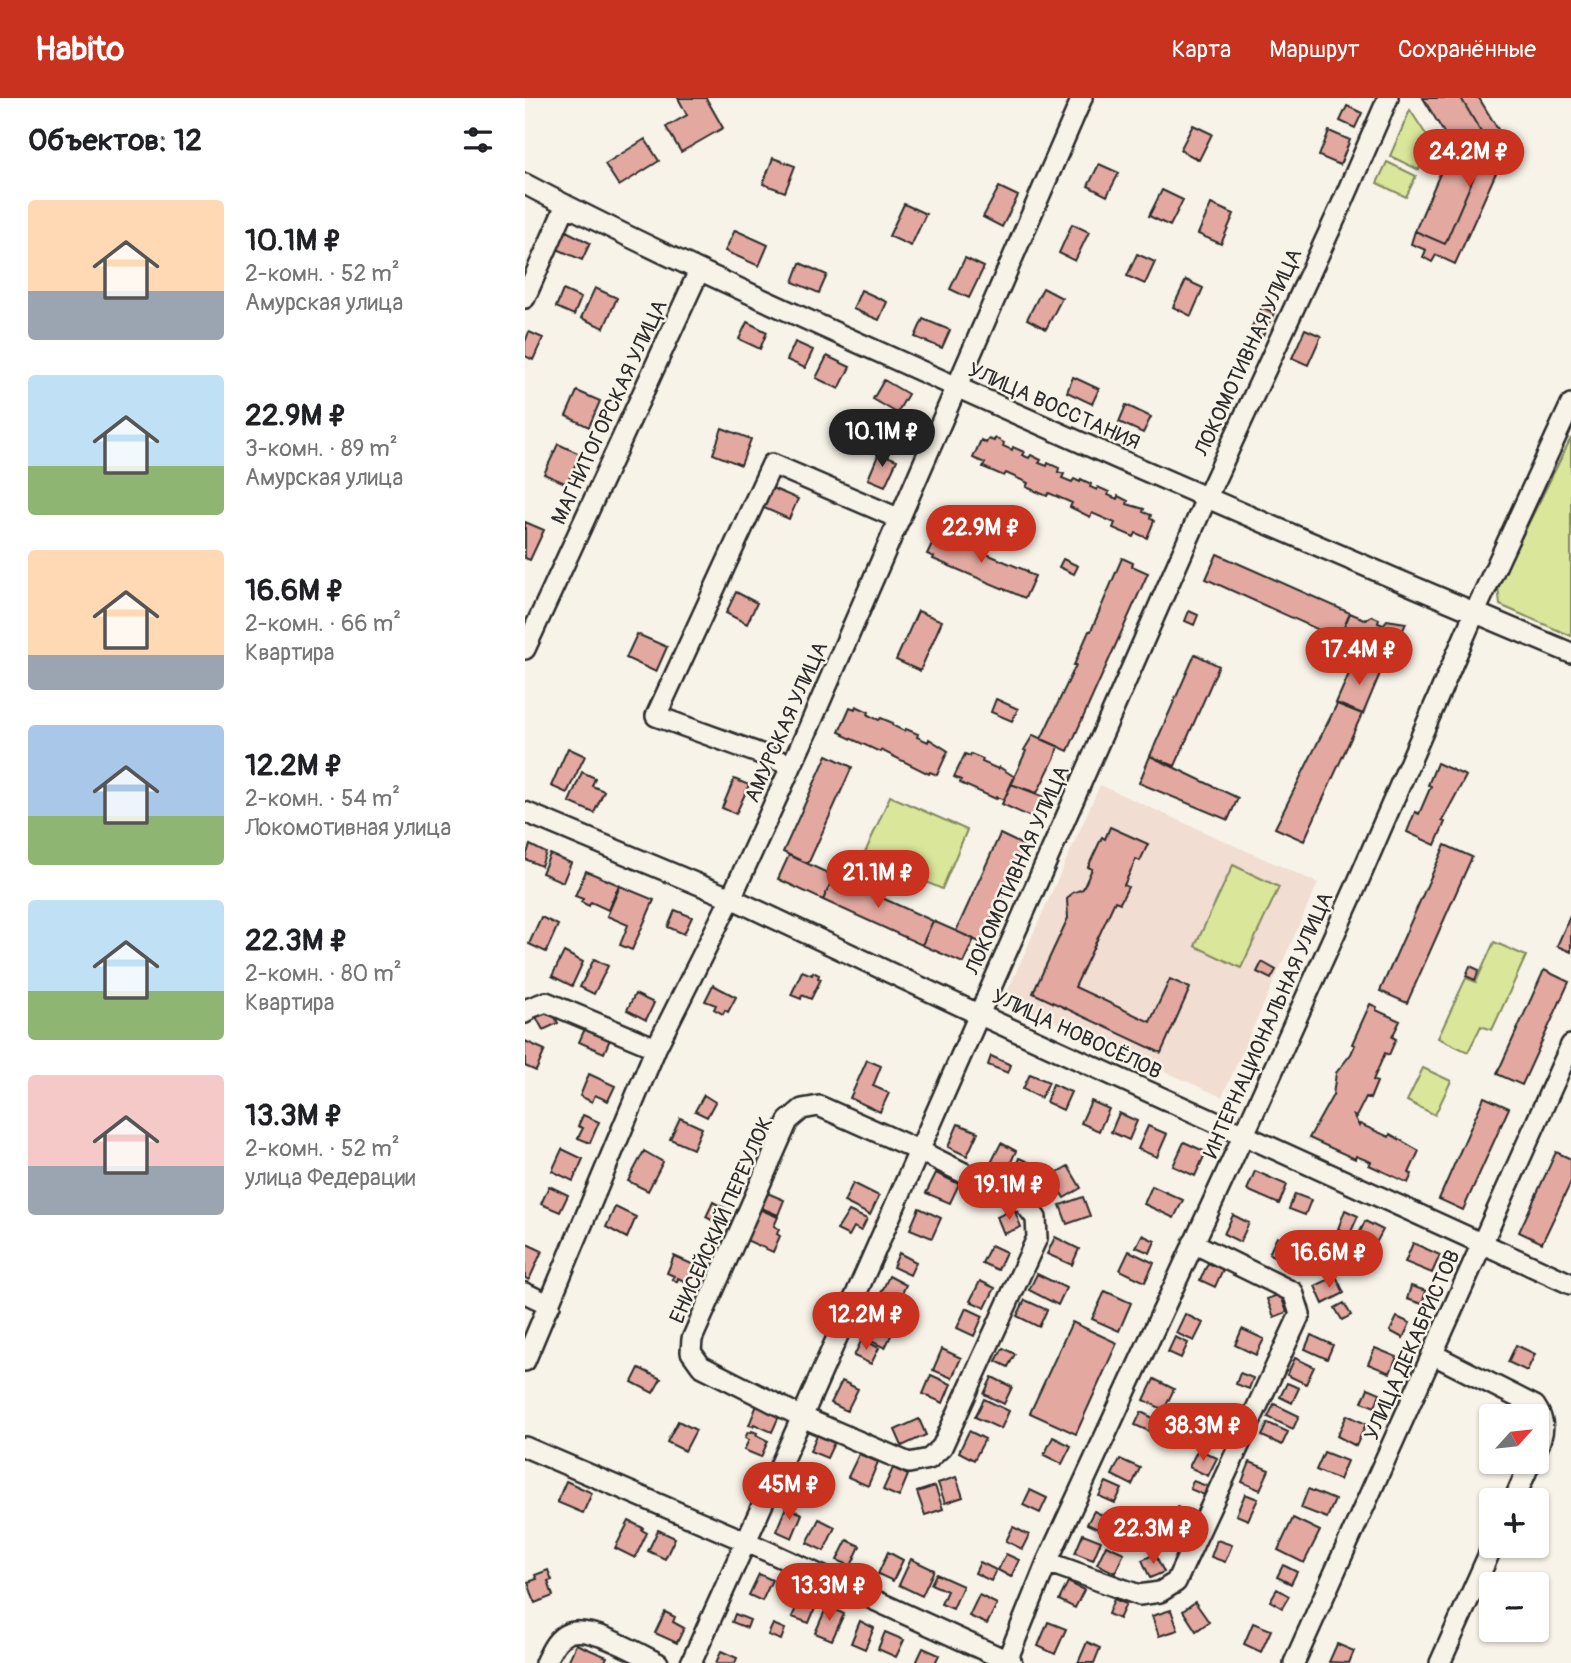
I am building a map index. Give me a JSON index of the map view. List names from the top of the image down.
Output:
{
  "streets": {
    "street": [
      "ЛОКОМОТИВНАЯ УЛИЦА",
      "УЛИЦА ВОССТАНИЯ",
      "МАГНИТОГОРСКАЯ УЛИЦА",
      "АМУРСКАЯ УЛИЦА",
      "ИНТЕРНАЦИОНАЛЬНАЯ УЛИЦА",
      "УЛИЦА НОВОСЁЛОВ",
      "ЕНИСЕЙСКИЙ ПЕРЕУЛОК",
      "УЛИЦА ДЕКАБРИСТОВ"
    ]
  },
  "crossings": [
    ["ЛОКОМОТИВНАЯ УЛИЦА", "УЛИЦА ВОССТАНИЯ"],
    ["ЛОКОМОТИВНАЯ УЛИЦА", "УЛИЦА НОВОСЁЛОВ"],
    ["ЛОКОМОТИВНАЯ УЛИЦА", "ЕНИСЕЙСКИЙ ПЕРЕУЛОК"],
    ["УЛИЦА ВОССТАНИЯ", "МАГНИТОГОРСКАЯ УЛИЦА"],
    ["УЛИЦА ВОССТАНИЯ", "АМУРСКАЯ УЛИЦА"],
    ["УЛИЦА ВОССТАНИЯ", "ИНТЕРНАЦИОНАЛЬНАЯ УЛИЦА"],
    ["АМУРСКАЯ УЛИЦА", "УЛИЦА НОВОСЁЛОВ"],
    ["ИНТЕРНАЦИОНАЛЬНАЯ УЛИЦА", "УЛИЦА НОВОСЁЛОВ"],
    ["УЛИЦА НОВОСЁЛОВ", "УЛИЦА ДЕКАБРИСТОВ"]
  ],
  "north": "top right",
  "page": {
    "header": "Habito",
    "nav": ["Карта", "Маршрут", "Сохранённые"],
    "heading": "Объектов: 12",
    "price": [
      "24.2M ₽",
      "10.1M ₽",
      "22.9M ₽",
      "17.4M ₽",
      "21.1M ₽",
      "19.1M ₽",
      "16.6M ₽",
      "12.2M ₽",
      "38.3M ₽",
      "45M ₽",
      "22.3M ₽",
      "13.3M ₽"
    ],
    "list": [
      {
        "name": "10.1M ₽",
        "note": "2-комн. · 52 m² · Амурская улица"
      },
      {
        "name": "22.9M ₽",
        "note": "3-комн. · 89 m² · Амурская улица"
      },
      {
        "name": "16.6M ₽",
        "note": "2-комн. · 66 m² · Квартира"
      },
      {
        "name": "12.2M ₽",
        "note": "2-комн. · 54 m² · Локомотивная улица"
      },
      {
        "name": "22.3M ₽",
        "note": "2-комн. · 80 m² · Квартира"
      },
      {
        "name": "13.3M ₽",
        "note": "2-комн. · 52 m² · улица Федерации"
      }
    ],
    "map_buttons": ["+", "−"]
  }
}
